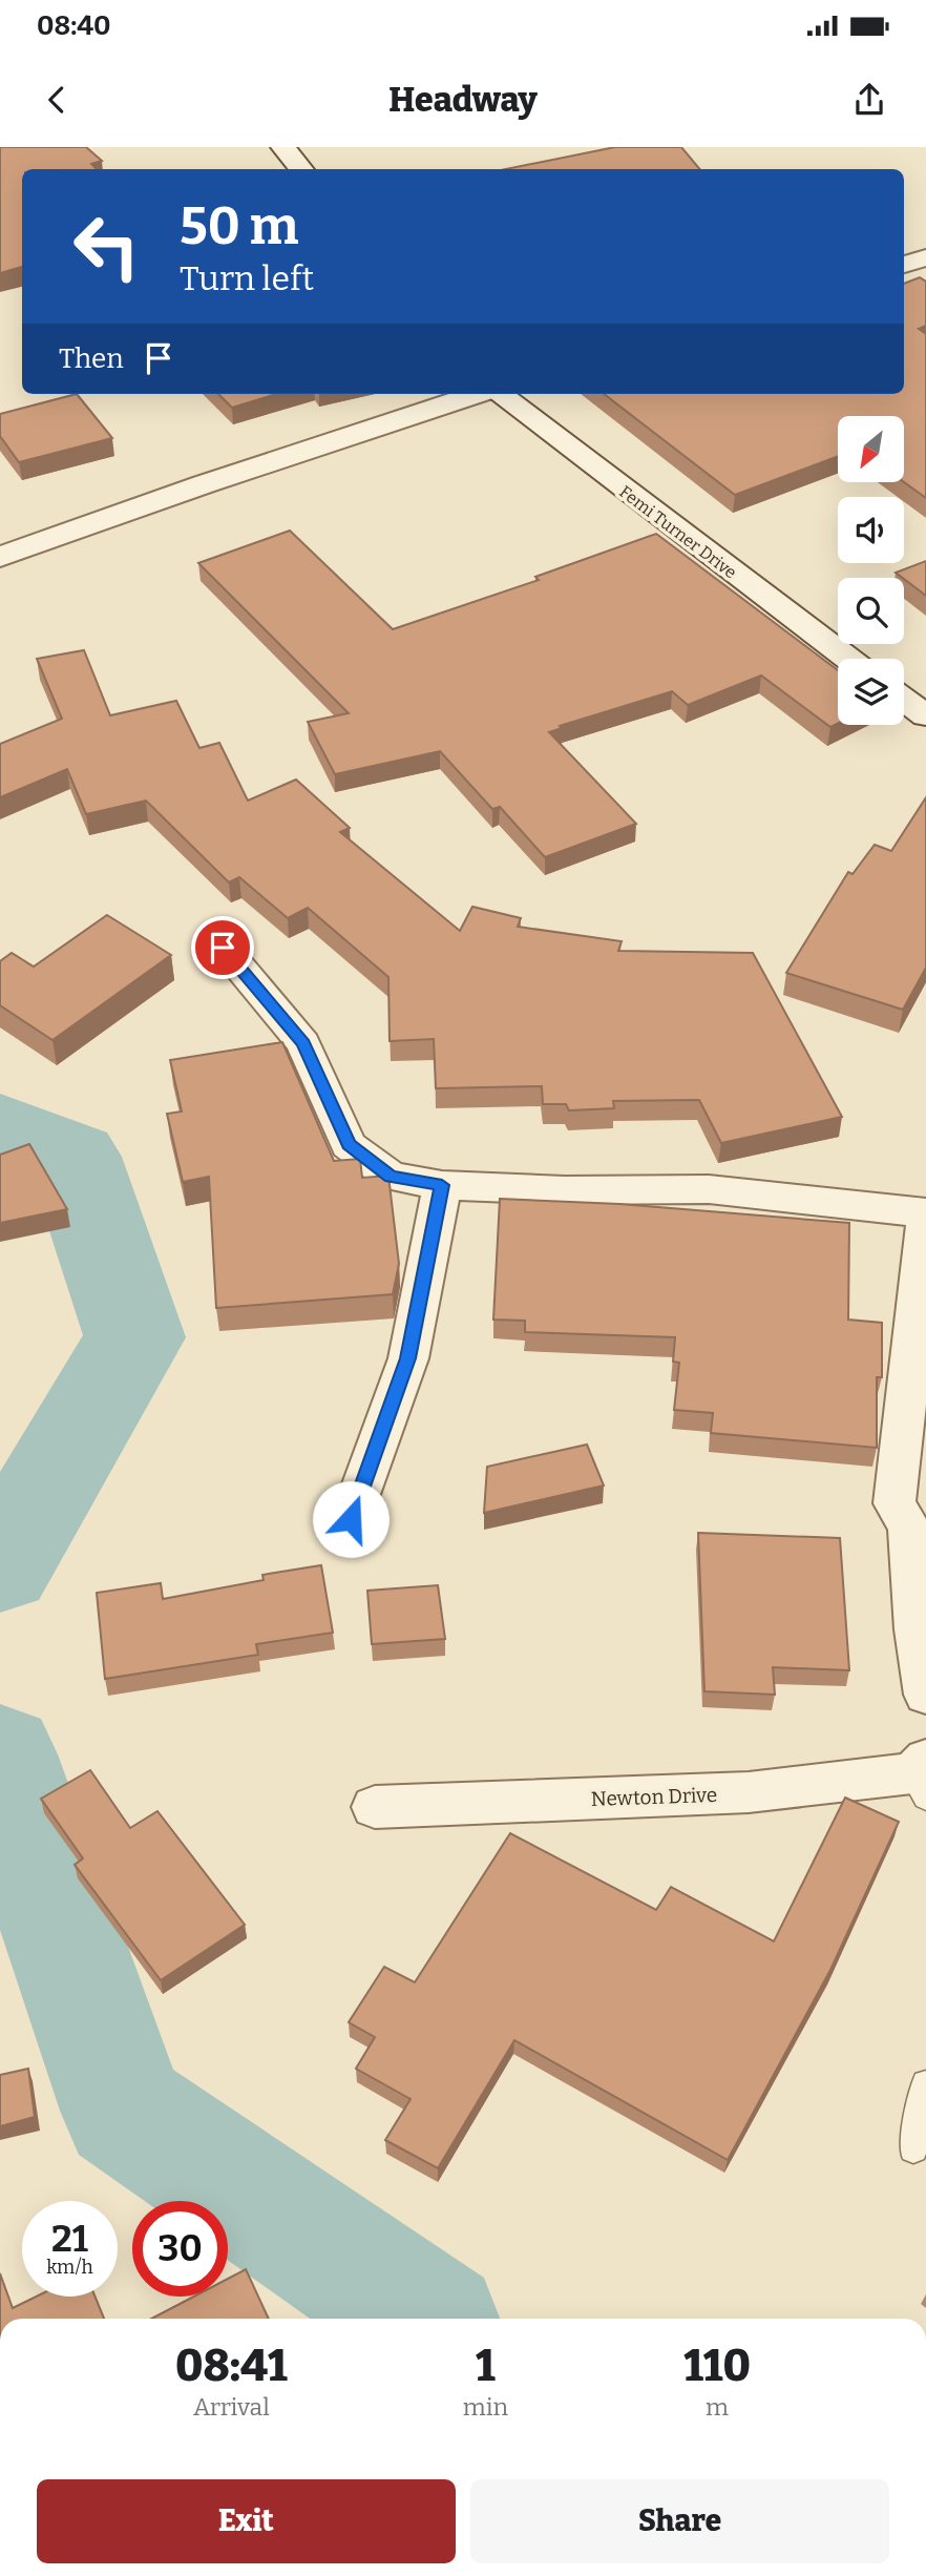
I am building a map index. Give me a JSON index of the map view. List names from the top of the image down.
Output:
{
  "streets": {
    "street": ["Femi Turner Drive", "Newton Drive"]
  },
  "north": "bottom left",
  "page": {
    "status": "08:40",
    "header": "Headway",
    "turn": ["50 m", "Turn left"],
    "then": "Then",
    "speed": "21 km/h",
    "limit": "30",
    "eta": [
      "08:41",
      "Arrival",
      "1",
      "min",
      "110",
      "m"
    ],
    "buttons": ["Exit", "Share"]
  }
}
